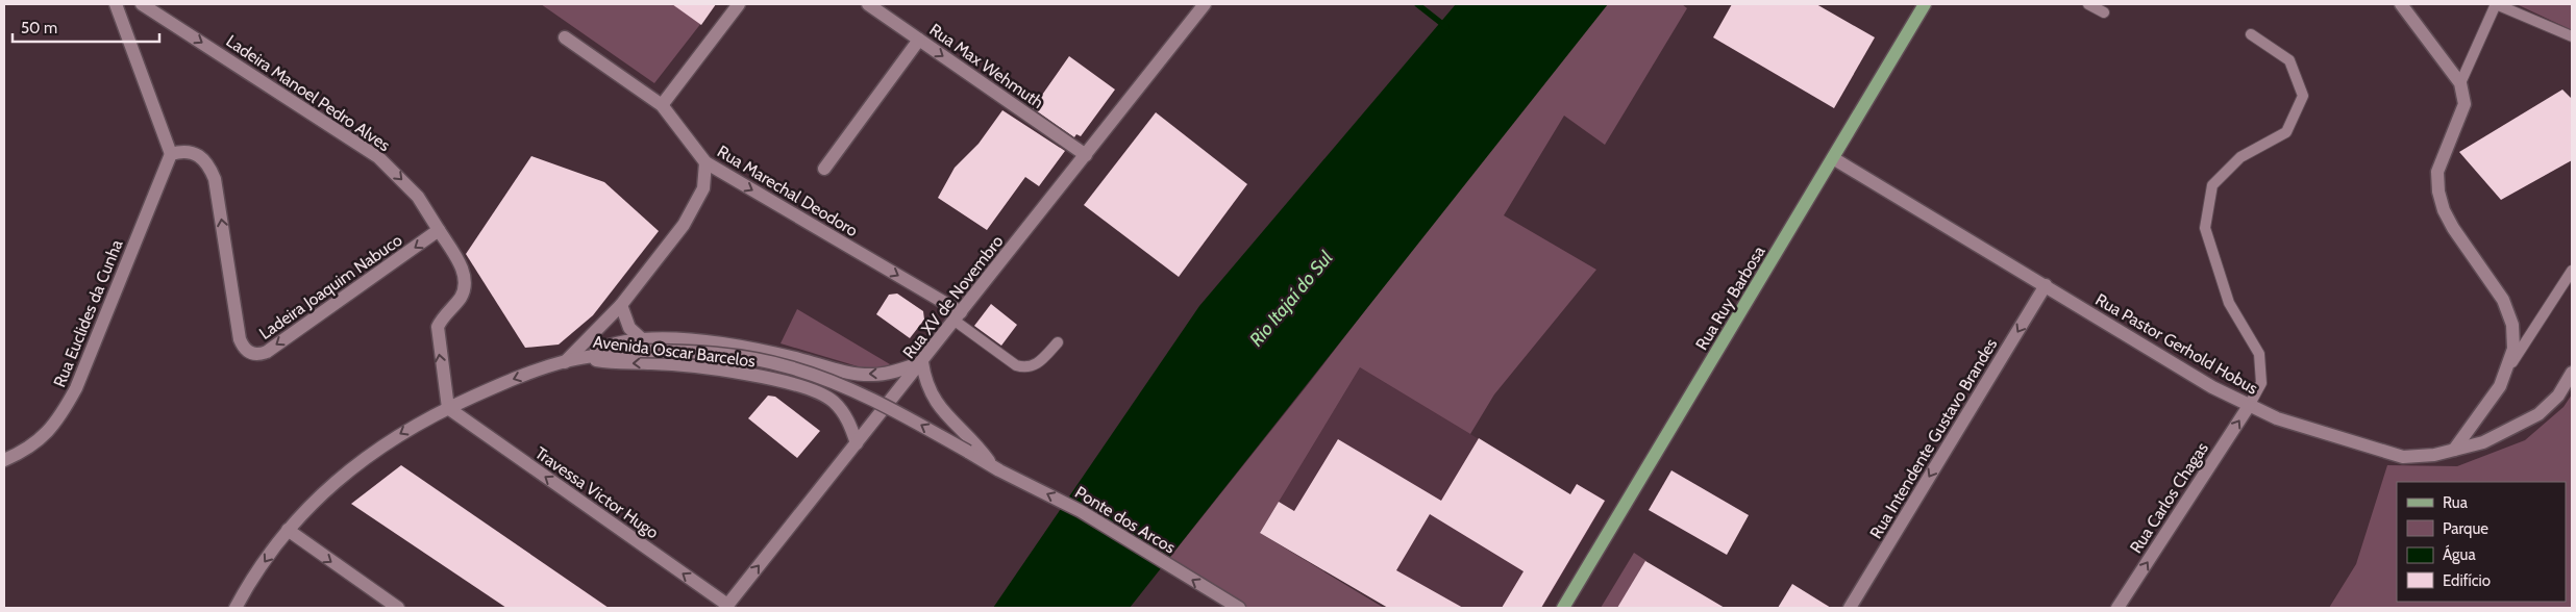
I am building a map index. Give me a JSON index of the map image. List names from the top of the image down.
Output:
{
  "streets": {
    "main road": ["Rua Ruy Barbosa"],
    "street": [
      "Rua Max Wehmuth",
      "Ladeira Manoel Pedro Alves",
      "Rua Marechal Deodoro",
      "Ladeira Joaquim Nabuco",
      "Rua XV de Novembro",
      "Rua Euclides da Cunha",
      "Rua Pastor Gerhold Hobus",
      "Avenida Oscar Barcelos",
      "Rua Intendente Gustavo Brandes",
      "Travessa Victor Hugo",
      "Rua Carlos Chagas",
      "Ponte dos Arcos"
    ]
  },
  "crossings": [
    ["Rua Max Wehmuth", "Rua XV de Novembro"],
    ["Ladeira Manoel Pedro Alves", "Ladeira Joaquim Nabuco"],
    ["Rua Marechal Deodoro", "Rua XV de Novembro"],
    ["Ladeira Joaquim Nabuco", "Rua Euclides da Cunha"],
    ["Rua XV de Novembro", "Avenida Oscar Barcelos"],
    ["Rua XV de Novembro", "Travessa Victor Hugo"],
    ["Rua Ruy Barbosa", "Rua Pastor Gerhold Hobus"],
    ["Rua Pastor Gerhold Hobus", "Rua Intendente Gustavo Brandes"],
    ["Rua Pastor Gerhold Hobus", "Rua Carlos Chagas"],
    ["Avenida Oscar Barcelos", "Ponte dos Arcos"]
  ],
  "one_way": [
    "Rua Max Wehmuth",
    "Ladeira Manoel Pedro Alves",
    "Rua Marechal Deodoro",
    "Rua Intendente Gustavo Brandes",
    "Travessa Victor Hugo",
    "Rua Carlos Chagas",
    "Ponte dos Arcos"
  ],
  "water": ["Rio Itajaí do Sul"],
  "legend": [
    "Rua",
    "Parque",
    "Água",
    "Edifício"
  ],
  "scale_bar": "50 m"
}
